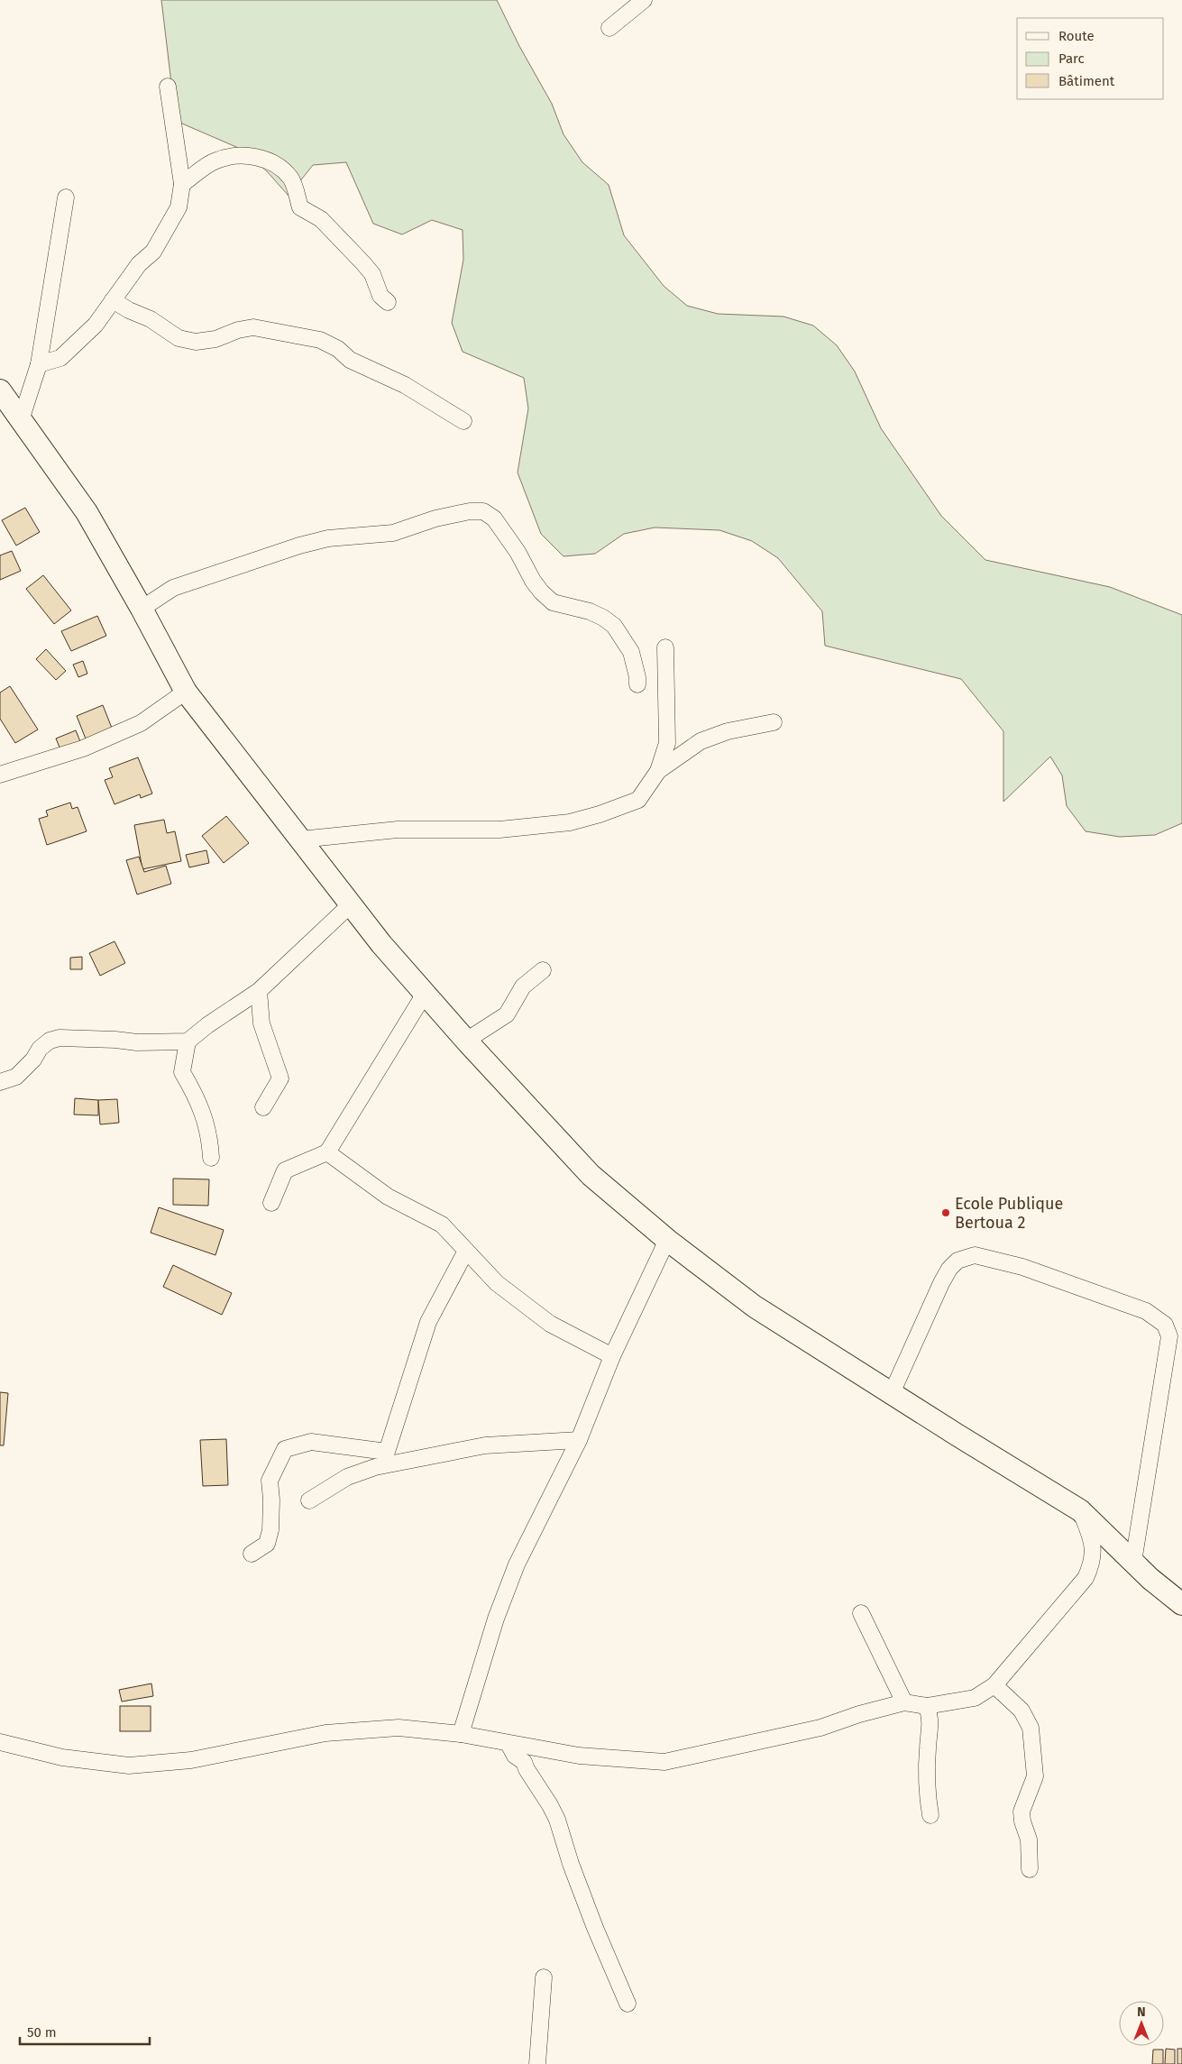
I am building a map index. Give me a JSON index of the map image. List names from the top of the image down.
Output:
{
  "places": ["Ecole Publique Bertoua 2"],
  "legend": ["Route", "Parc", "Bâtiment"],
  "scale_bar": "50 m",
  "north": "top"
}
